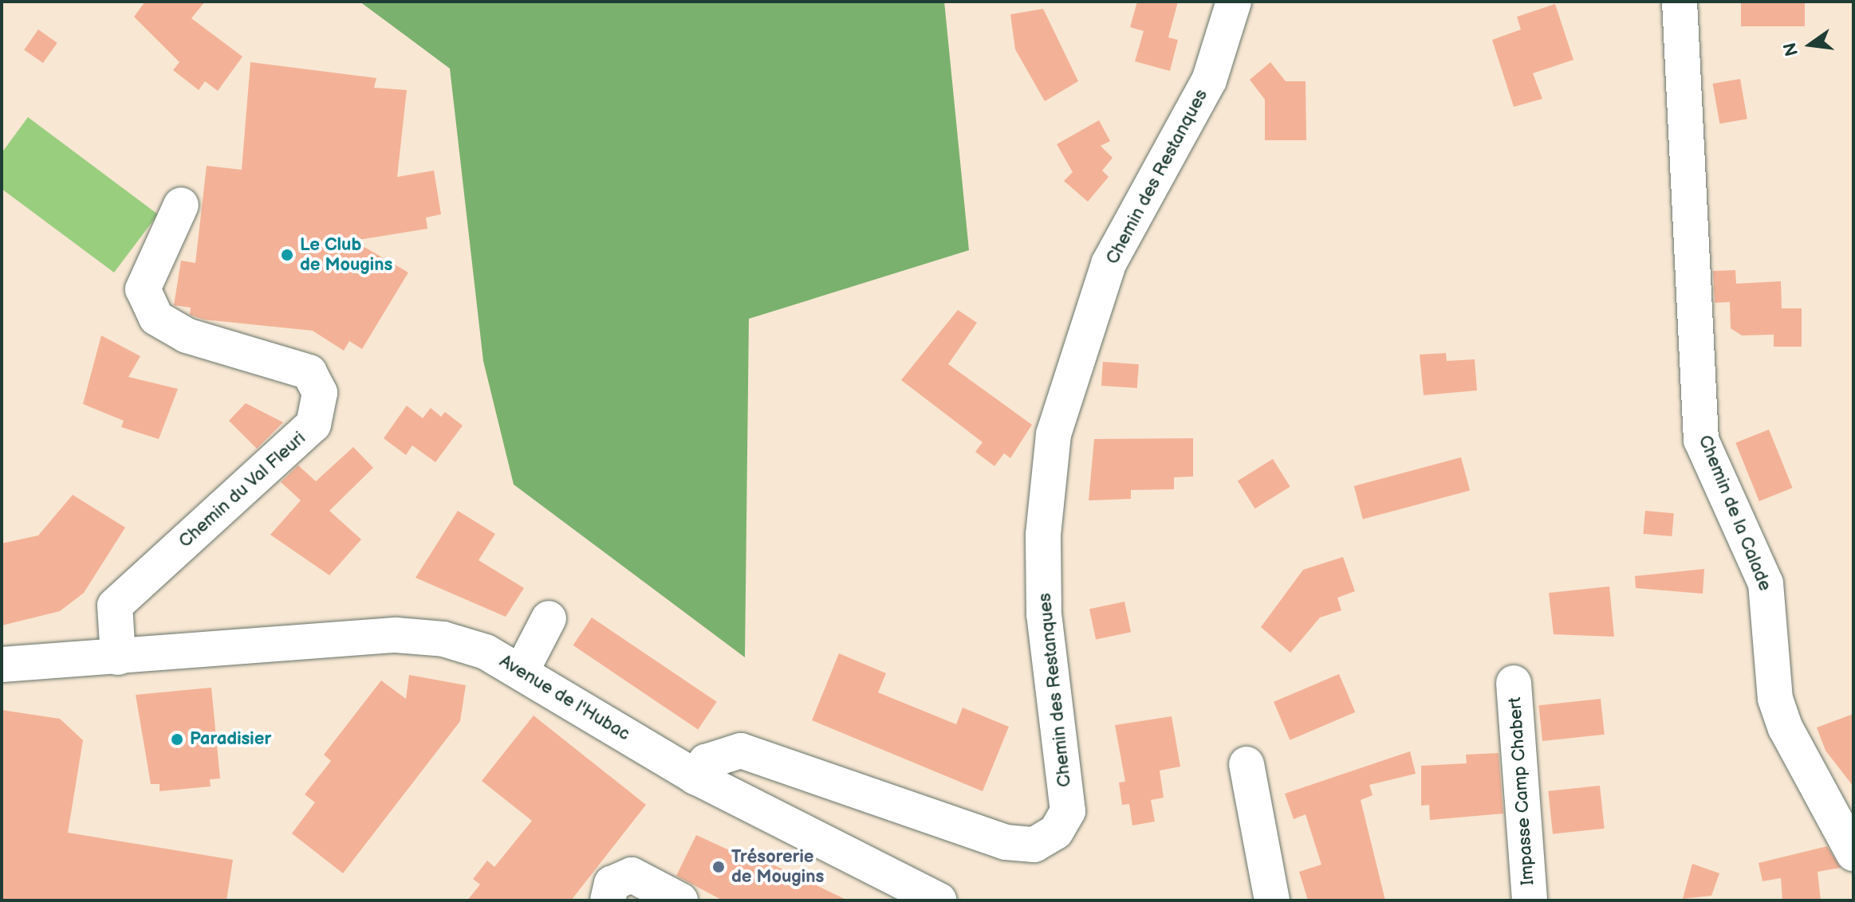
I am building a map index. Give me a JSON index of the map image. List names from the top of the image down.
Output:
{
  "streets": {
    "street": [
      "Chemin des Restanques",
      "Chemin du Val Fleuri",
      "Chemin de la Calade",
      "Avenue de l'Hubac",
      "Impasse Camp Chabert"
    ]
  },
  "crossings": [
    ["Chemin des Restanques", "Avenue de l'Hubac"],
    ["Chemin du Val Fleuri", "Avenue de l'Hubac"]
  ],
  "places": ["Le Club de Mougins", "Paradisier", "Trésorerie de Mougins"],
  "north": "left"
}
